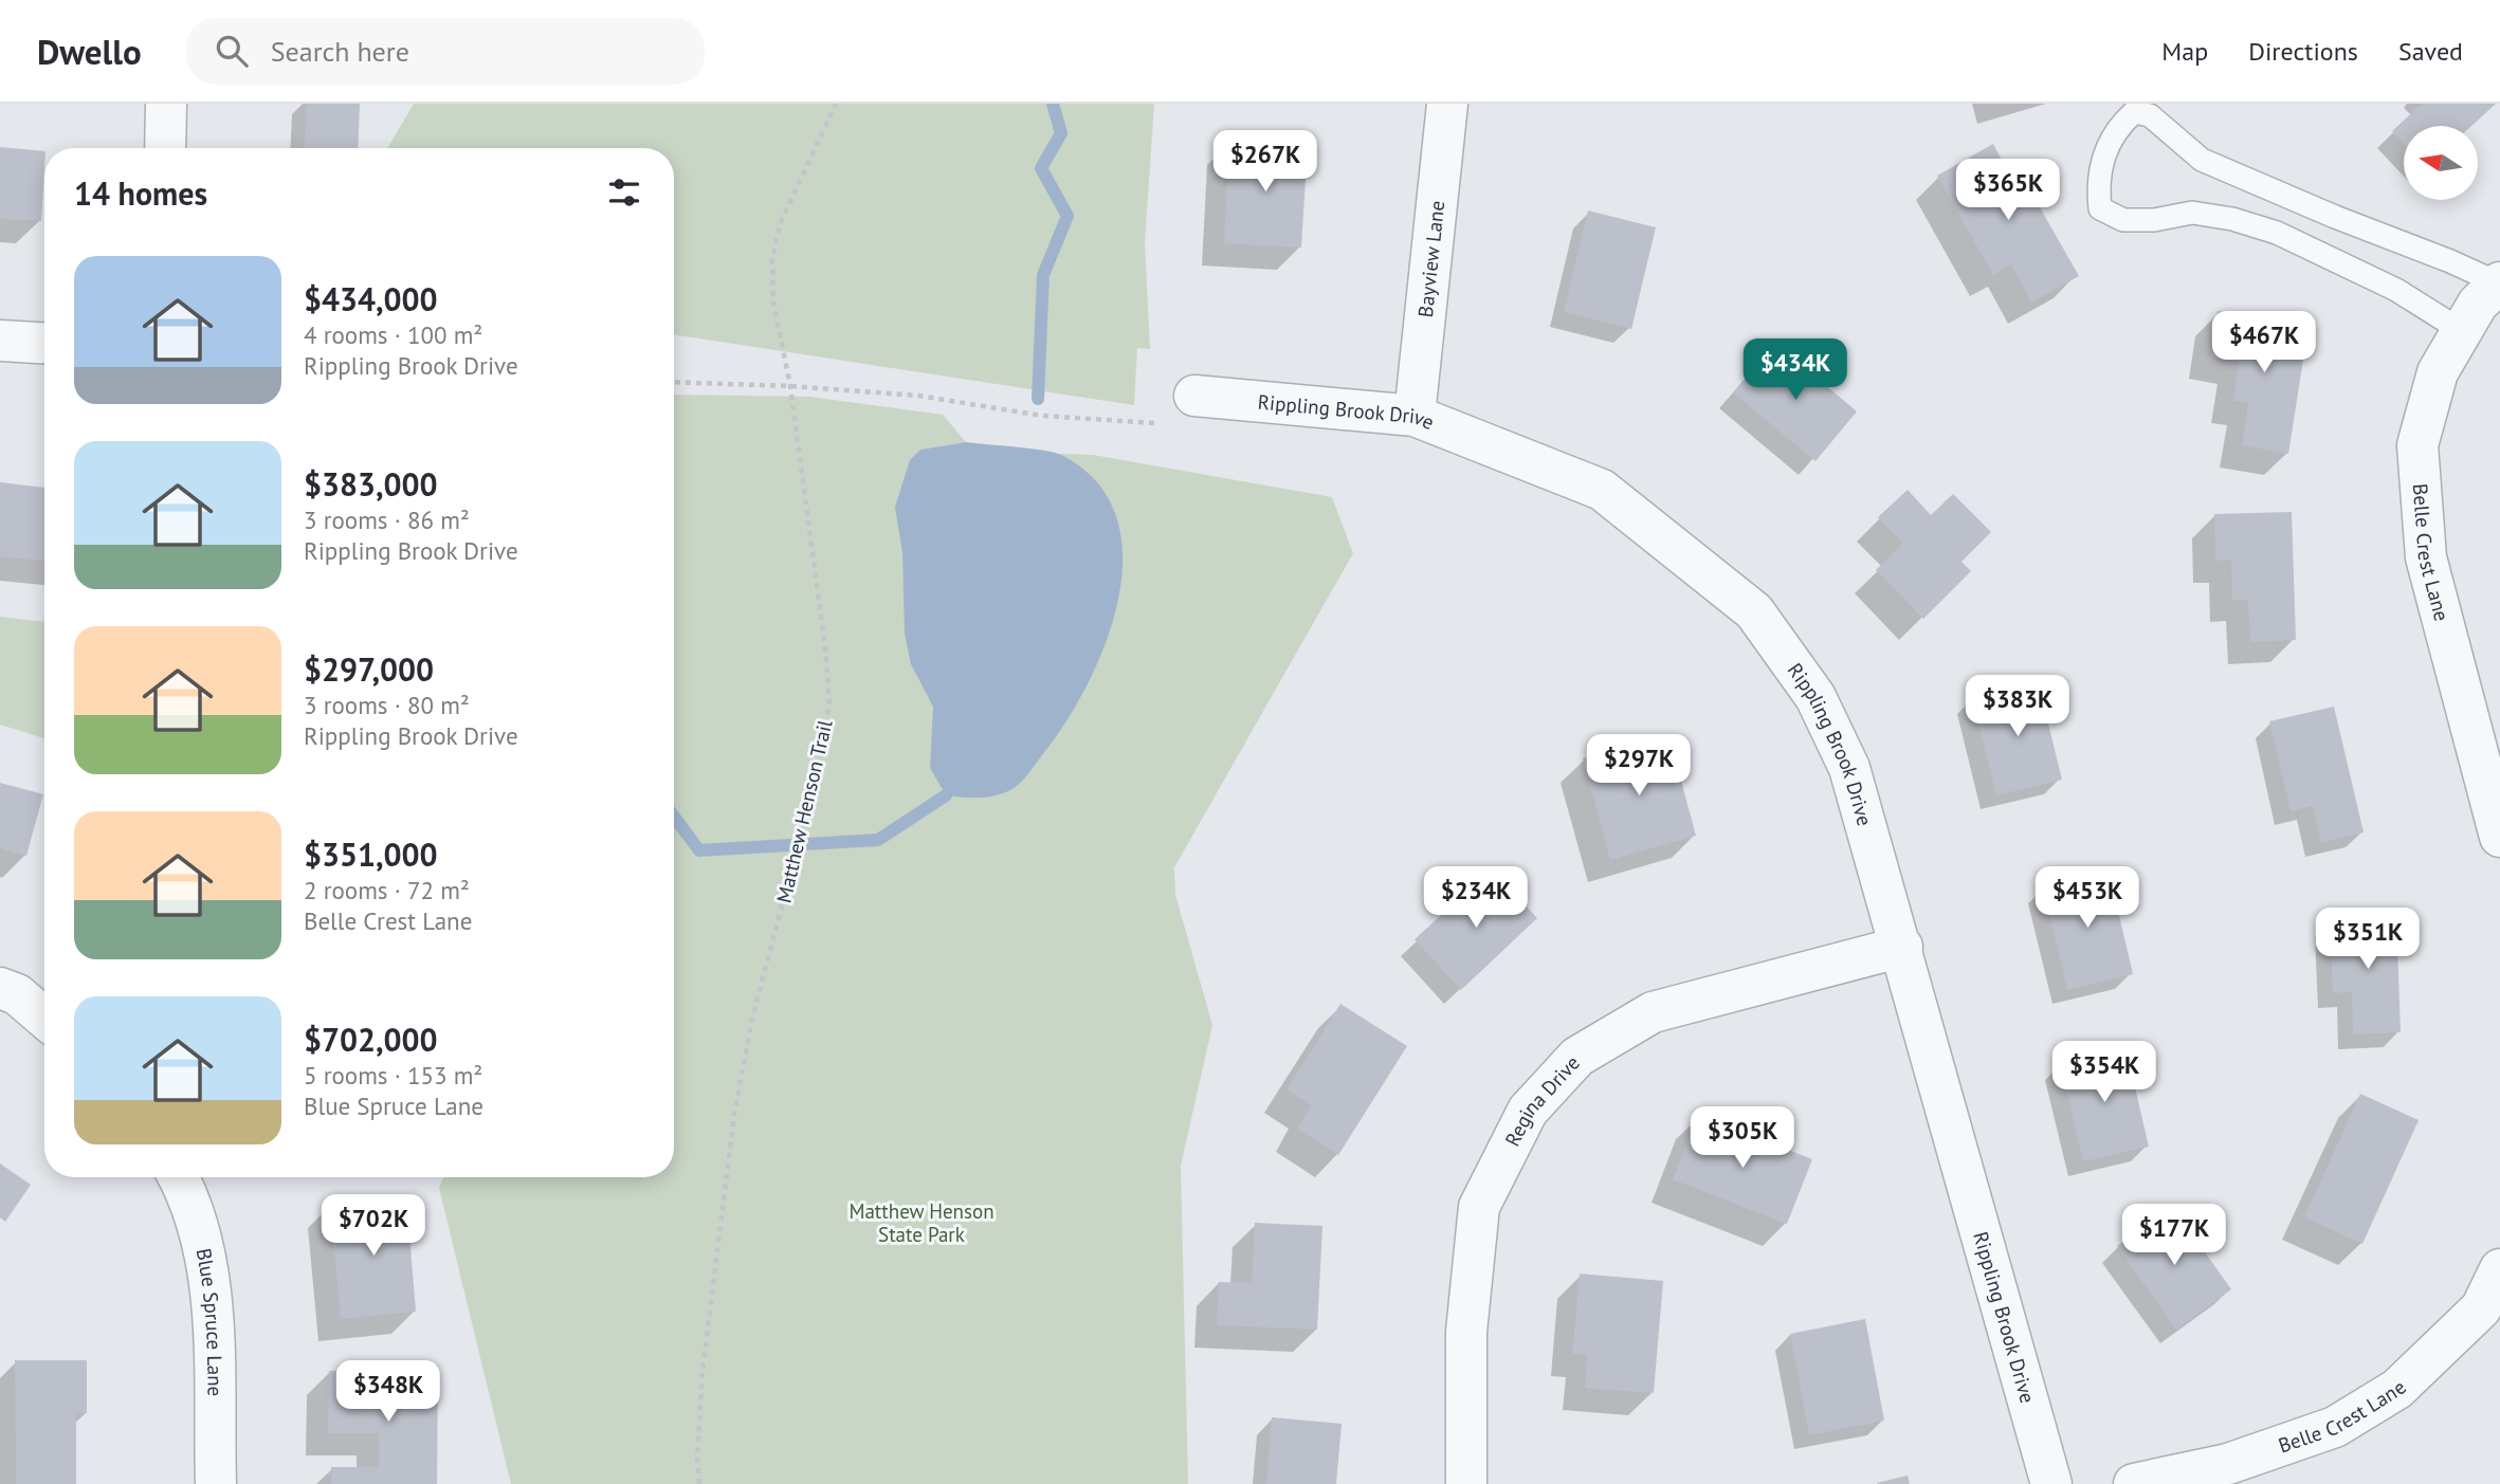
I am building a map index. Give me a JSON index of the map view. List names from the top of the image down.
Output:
{
  "streets": {
    "street": [
      "Bayview Lane",
      "Rippling Brook Drive",
      "Belle Crest Lane",
      "Regina Drive",
      "Blue Spruce Lane"
    ],
    "path": ["Matthew Henson Trail"]
  },
  "crossings": [
    ["Bayview Lane", "Rippling Brook Drive"],
    ["Rippling Brook Drive", "Regina Drive"]
  ],
  "parks": ["Matthew Henson State Park"],
  "north": "left",
  "page": {
    "header": "Dwello",
    "search": "Search here",
    "nav": ["Map", "Directions", "Saved"],
    "price": [
      "$267K",
      "$365K",
      "$467K",
      "$434K",
      "$383K",
      "$297K",
      "$234K",
      "$453K",
      "$351K",
      "$354K",
      "$305K",
      "$702K",
      "$177K",
      "$348K"
    ],
    "heading": "14 homes",
    "list": [
      {
        "name": "$434,000",
        "note": "4 rooms · 100 m² · Rippling Brook Drive"
      },
      {
        "name": "$383,000",
        "note": "3 rooms · 86 m² · Rippling Brook Drive"
      },
      {
        "name": "$297,000",
        "note": "3 rooms · 80 m² · Rippling Brook Drive"
      },
      {
        "name": "$351,000",
        "note": "2 rooms · 72 m² · Belle Crest Lane"
      },
      {
        "name": "$702,000",
        "note": "5 rooms · 153 m² · Blue Spruce Lane"
      }
    ]
  }
}
